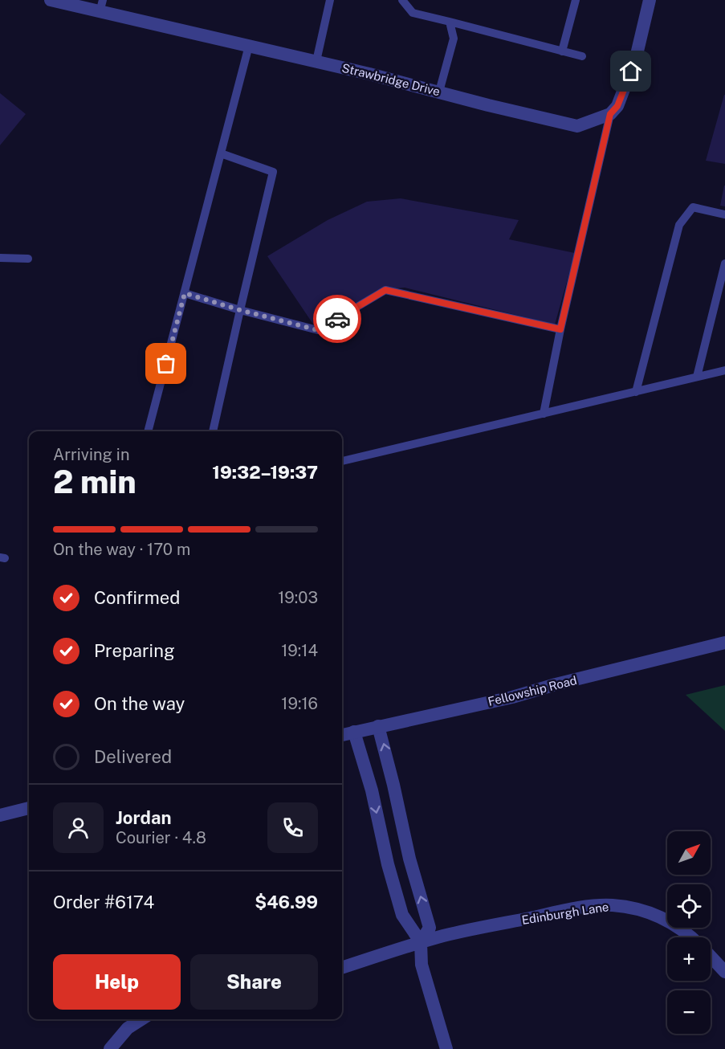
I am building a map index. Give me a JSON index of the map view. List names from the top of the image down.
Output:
{
  "streets": {
    "street": ["Strawbridge Drive", "Fellowship Road", "Edinburgh Lane"]
  },
  "north": "top right",
  "page": {
    "heading": ["2 min", "Arriving in", "19:32–19:37"],
    "panel": [
      "Jordan",
      "Courier · 4.8",
      "Order #6174",
      "$46.99"
    ],
    "bar": "On the way · 170 m",
    "list": [
      ["Confirmed", "19:03"],
      ["Preparing", "19:14"],
      ["On the way", "19:16"],
      "Delivered"
    ],
    "map_buttons": ["+", "−"],
    "buttons": ["Help", "Share"]
  }
}
